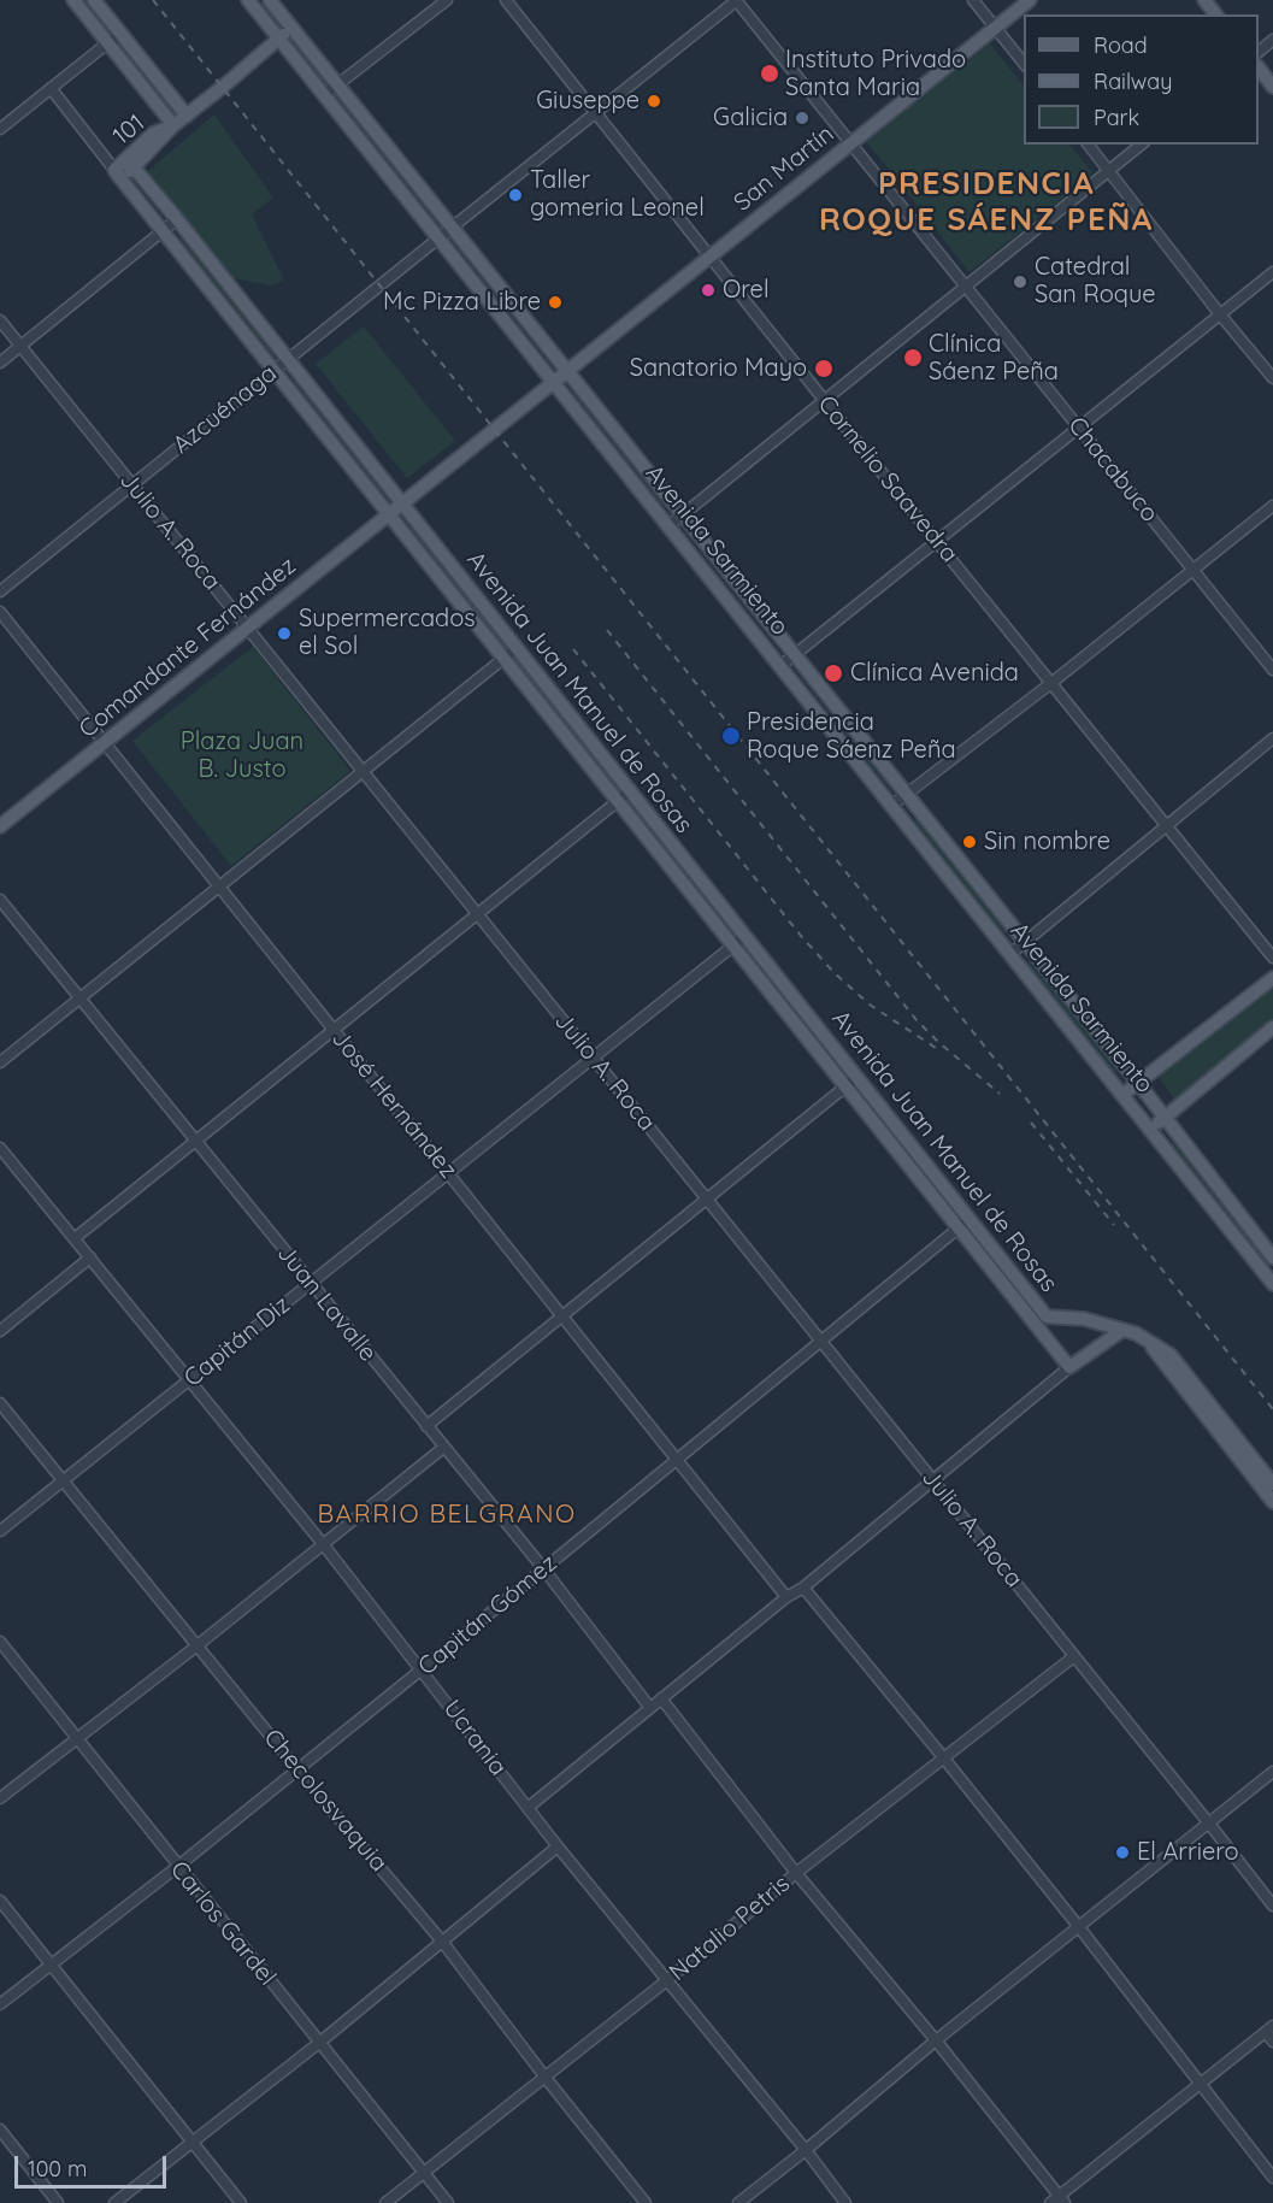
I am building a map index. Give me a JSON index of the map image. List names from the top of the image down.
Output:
{
  "streets": {
    "main road": [
      "101",
      "San Martín",
      "Avenida Sarmiento",
      "Comandante Fernández",
      "Avenida Juan Manuel de Rosas"
    ],
    "street": [
      "Azcuénaga",
      "Chacabuco",
      "Cornelio Saavedra",
      "Julio A. Roca",
      "José Hernández",
      "Juan Lavalle",
      "Capitán Diz",
      "Capitán Gómez",
      "Ucrania",
      "Checolosvaquia",
      "Carlos Gardel",
      "Natalio Petris"
    ]
  },
  "crossings": [
    ["101", "Avenida Juan Manuel de Rosas"],
    ["San Martín", "Chacabuco"],
    ["San Martín", "Cornelio Saavedra"],
    ["San Martín", "Avenida Sarmiento"],
    ["San Martín", "Comandante Fernández"],
    ["Azcuénaga", "Chacabuco"],
    ["Azcuénaga", "Cornelio Saavedra"],
    ["Azcuénaga", "Julio A. Roca"],
    ["Azcuénaga", "Avenida Sarmiento"],
    ["Azcuénaga", "Avenida Juan Manuel de Rosas"],
    ["Julio A. Roca", "Comandante Fernández"],
    ["Julio A. Roca", "Capitán Diz"],
    ["Julio A. Roca", "Capitán Gómez"],
    ["Julio A. Roca", "Natalio Petris"],
    ["Avenida Sarmiento", "Comandante Fernández"],
    ["Comandante Fernández", "Avenida Juan Manuel de Rosas"],
    ["Comandante Fernández", "José Hernández"],
    ["Avenida Juan Manuel de Rosas", "Capitán Diz"],
    ["Avenida Juan Manuel de Rosas", "Capitán Gómez"],
    ["José Hernández", "Capitán Diz"],
    ["José Hernández", "Capitán Gómez"],
    ["Juan Lavalle", "Capitán Diz"],
    ["Juan Lavalle", "Capitán Gómez"],
    ["Capitán Diz", "Ucrania"],
    ["Capitán Diz", "Checolosvaquia"],
    ["Capitán Gómez", "Ucrania"],
    ["Capitán Gómez", "Checolosvaquia"],
    ["Capitán Gómez", "Carlos Gardel"],
    ["Ucrania", "Natalio Petris"],
    ["Checolosvaquia", "Natalio Petris"],
    ["Carlos Gardel", "Natalio Petris"]
  ],
  "districts": ["PRESIDENCIA ROQUE SÁENZ PEÑA", "BARRIO BELGRANO"],
  "parks": ["Plaza Juan B. Justo"],
  "places": [
    "Instituto Privado Santa Maria",
    "Giuseppe",
    "Galicia",
    "Taller gomeria Leonel",
    "Catedral San Roque",
    "Orel",
    "Mc Pizza Libre",
    "Clínica Sáenz Peña",
    "Sanatorio Mayo",
    "Supermercados el Sol",
    "Clínica Avenida",
    "Presidencia Roque Sáenz Peña",
    "Sin nombre",
    "El Arriero"
  ],
  "legend": ["Road", "Railway", "Park"],
  "scale_bar": "100 m"
}
